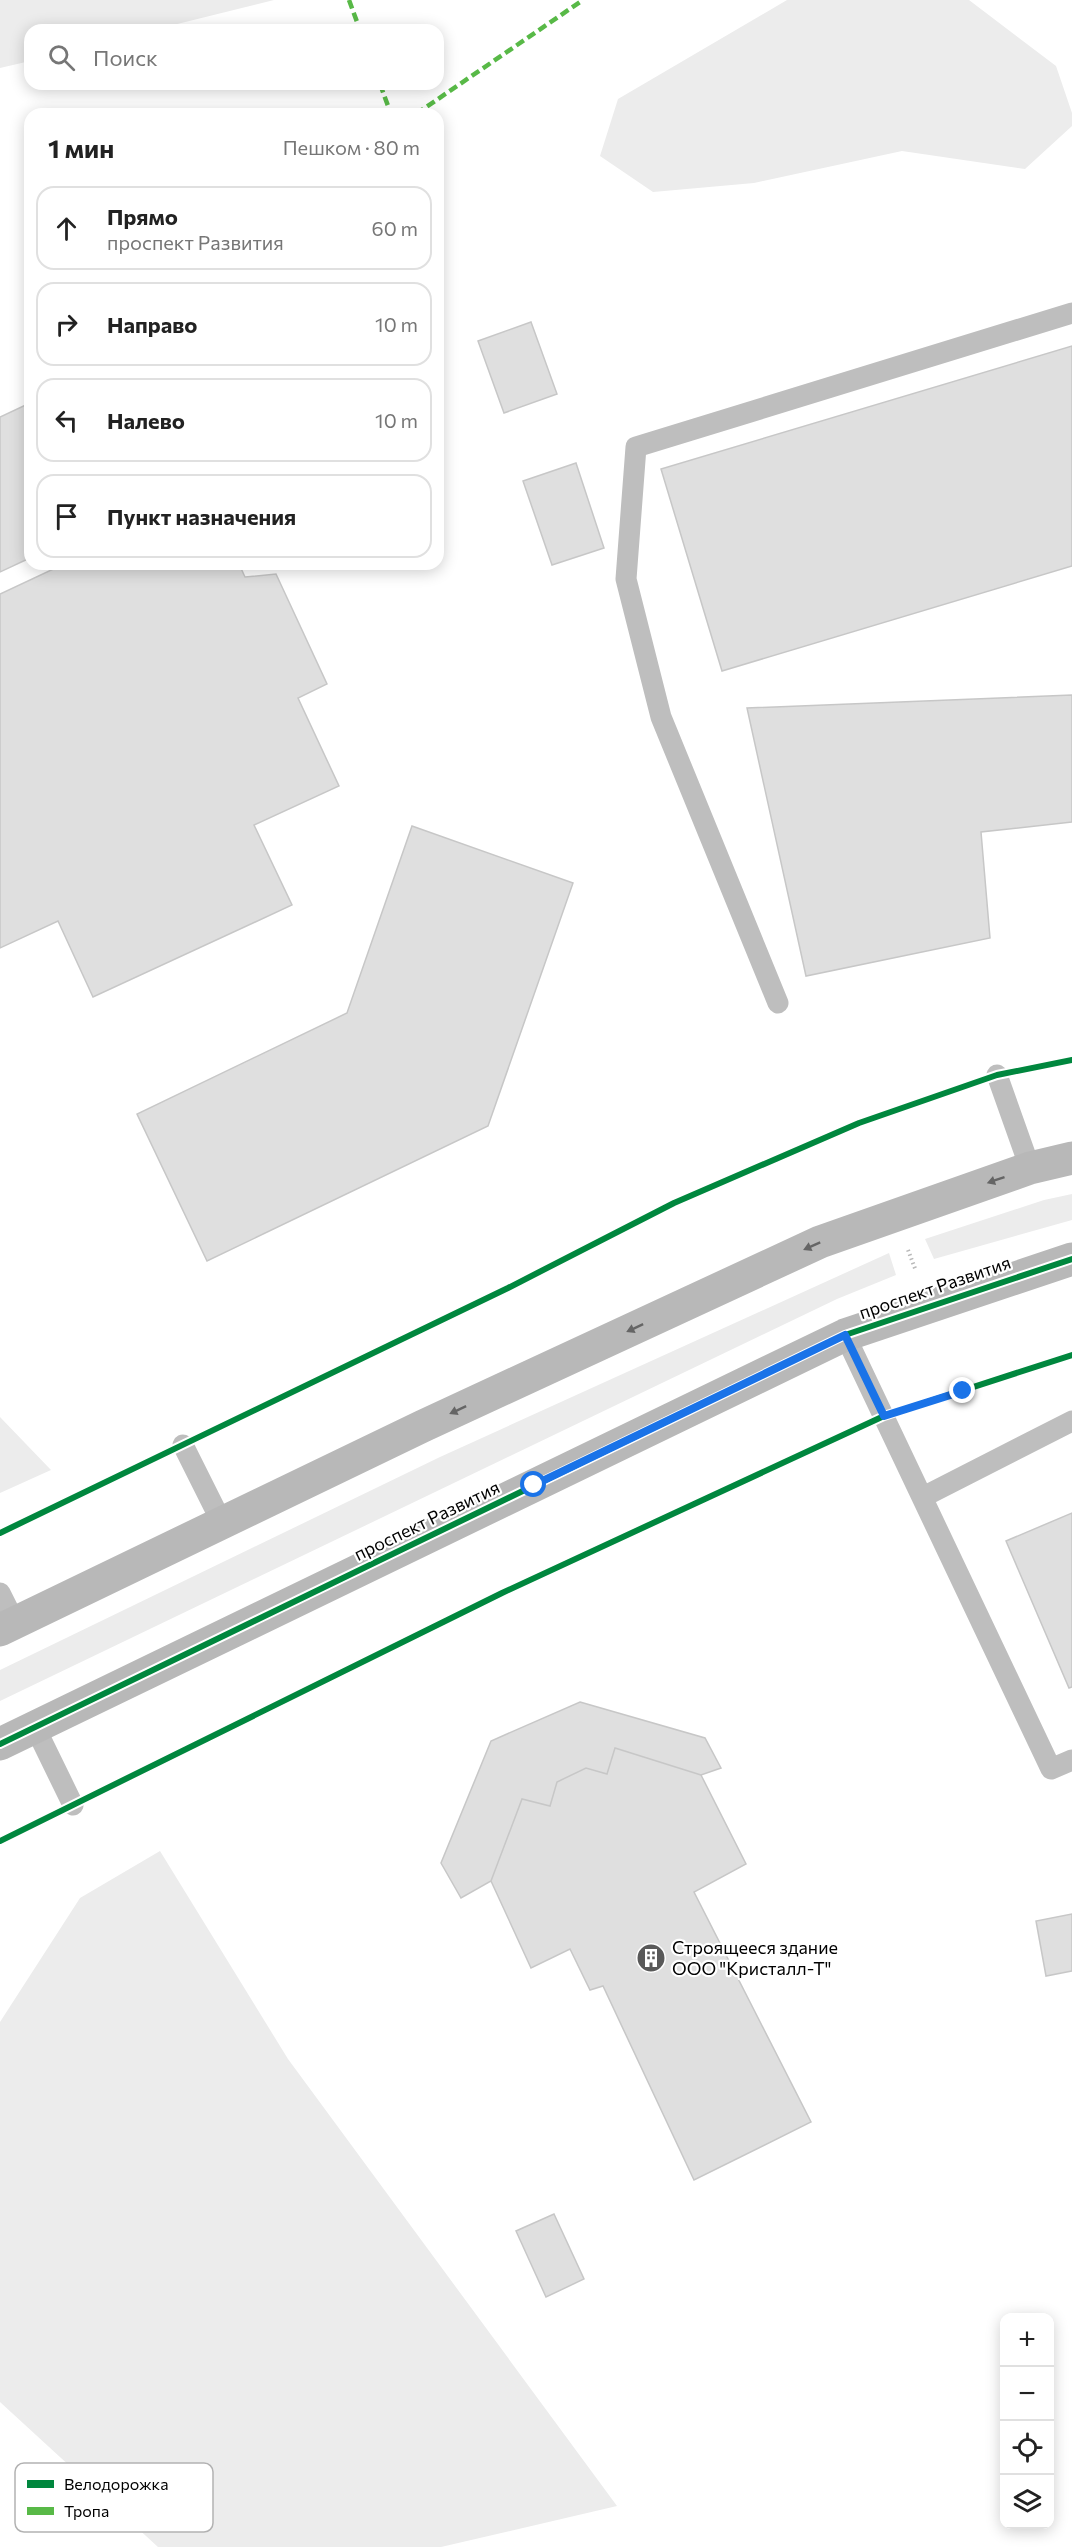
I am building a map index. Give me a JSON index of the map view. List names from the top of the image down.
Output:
{
  "streets": {
    "street": ["проспект Развития"]
  },
  "places": {
    "building": ["Строящееся здание ООО \"Кристалл-Т\""]
  },
  "legend": ["Велодорожка", "Тропа"],
  "page": {
    "search": "Поиск",
    "heading": ["1 мин", "Пешком · 80 m"],
    "list": [
      ["Прямо", "проспект Развития", "60 m"],
      ["Направо", "10 m"],
      ["Налево", "10 m"],
      "Пункт назначения"
    ],
    "map_buttons": ["+", "−"]
  }
}
